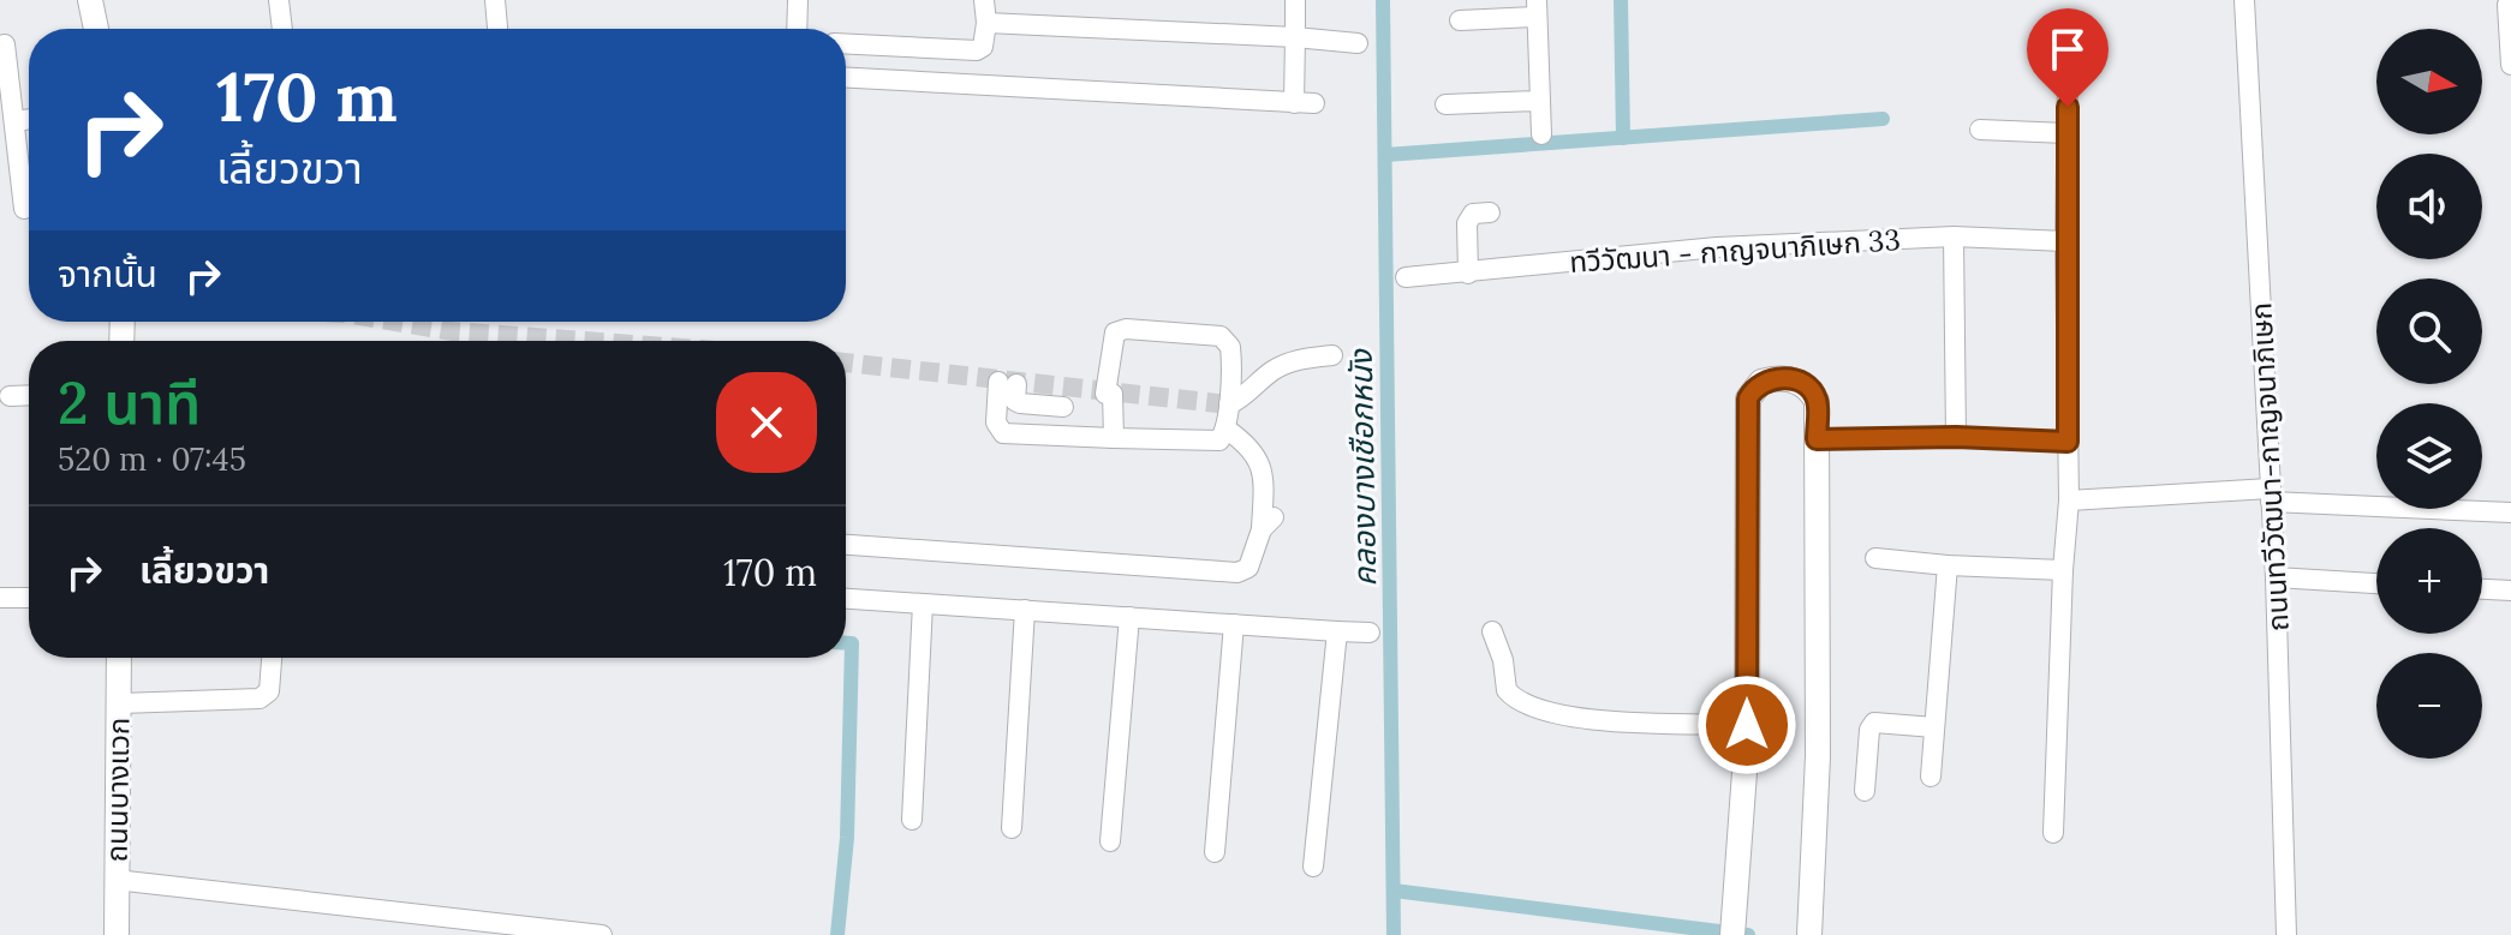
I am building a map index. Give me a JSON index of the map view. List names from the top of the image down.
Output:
{
  "streets": {
    "main road": ["ถนนบางแวก"],
    "street": ["ทวีวัฒนา - กาญจนาภิเษก 33", "ถนนทวีวัฒนา-กาญจนาภิเษก"]
  },
  "water": ["คลองบางเชือกหนัง"],
  "north": "right",
  "page": {
    "map_buttons": ["+", "−"],
    "turn": ["170 m", "เลี้ยวขวา"],
    "then": "จากนั้น",
    "heading": ["2 นาที", "520 m · 07:45"],
    "list": [
      {
        "name": "เลี้ยวขวา",
        "value": "170 m"
      }
    ]
  }
}
